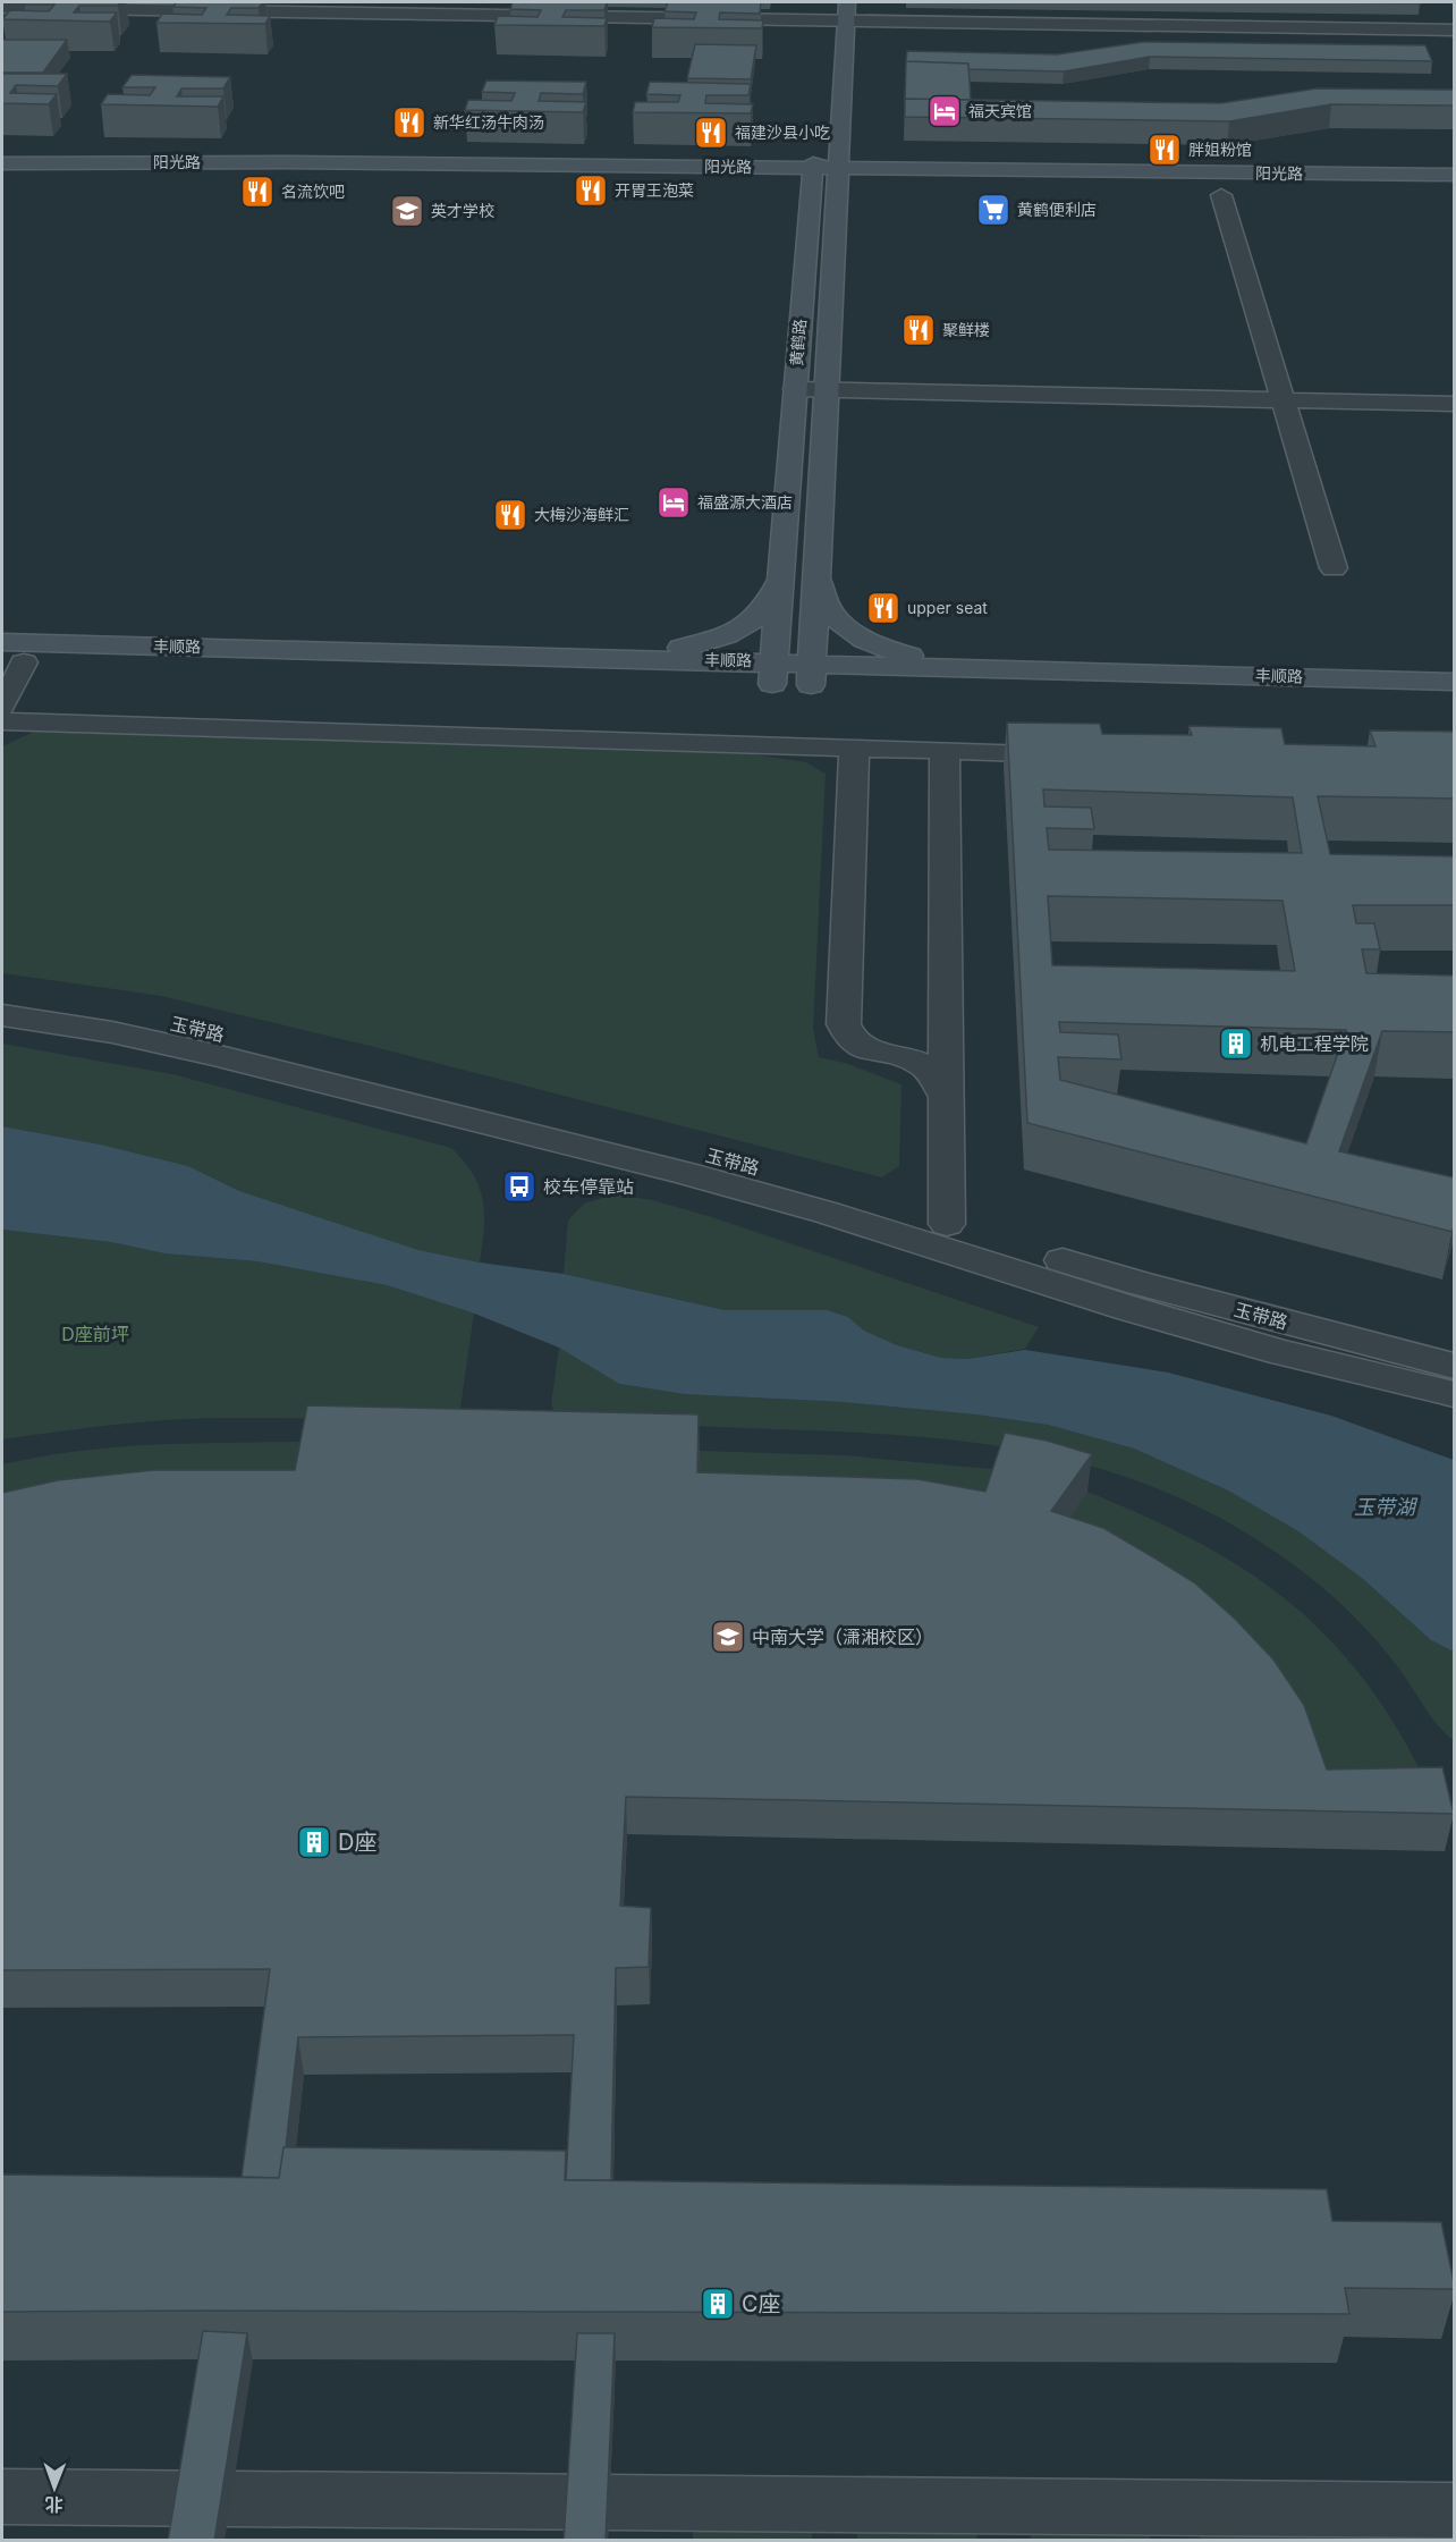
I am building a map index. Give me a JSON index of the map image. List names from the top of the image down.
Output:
{
  "streets": {
    "main road": ["阳光路", "黄鹤路", "丰顺路"],
    "street": ["玉带路"]
  },
  "crossings": [
    ["阳光路", "黄鹤路"],
    ["黄鹤路", "丰顺路"]
  ],
  "water": ["玉带湖"],
  "parks": ["D座前坪"],
  "places": {
    "hotel": ["福天宾馆", "福盛源大酒店"],
    "restaurant": [
      "新华红汤牛肉汤",
      "福建沙县小吃",
      "胖姐粉馆",
      "开胃王泡菜",
      "名流饮吧",
      "聚鲜楼",
      "大梅沙海鲜汇",
      "upper seat"
    ],
    "supermarket": ["黄鹤便利店"],
    "school or university": ["英才学校", "中南大学（潇湘校区）"],
    "building": ["机电工程学院", "D座", "C座"],
    "bus stop": ["校车停靠站"]
  },
  "north": "bottom"
}
